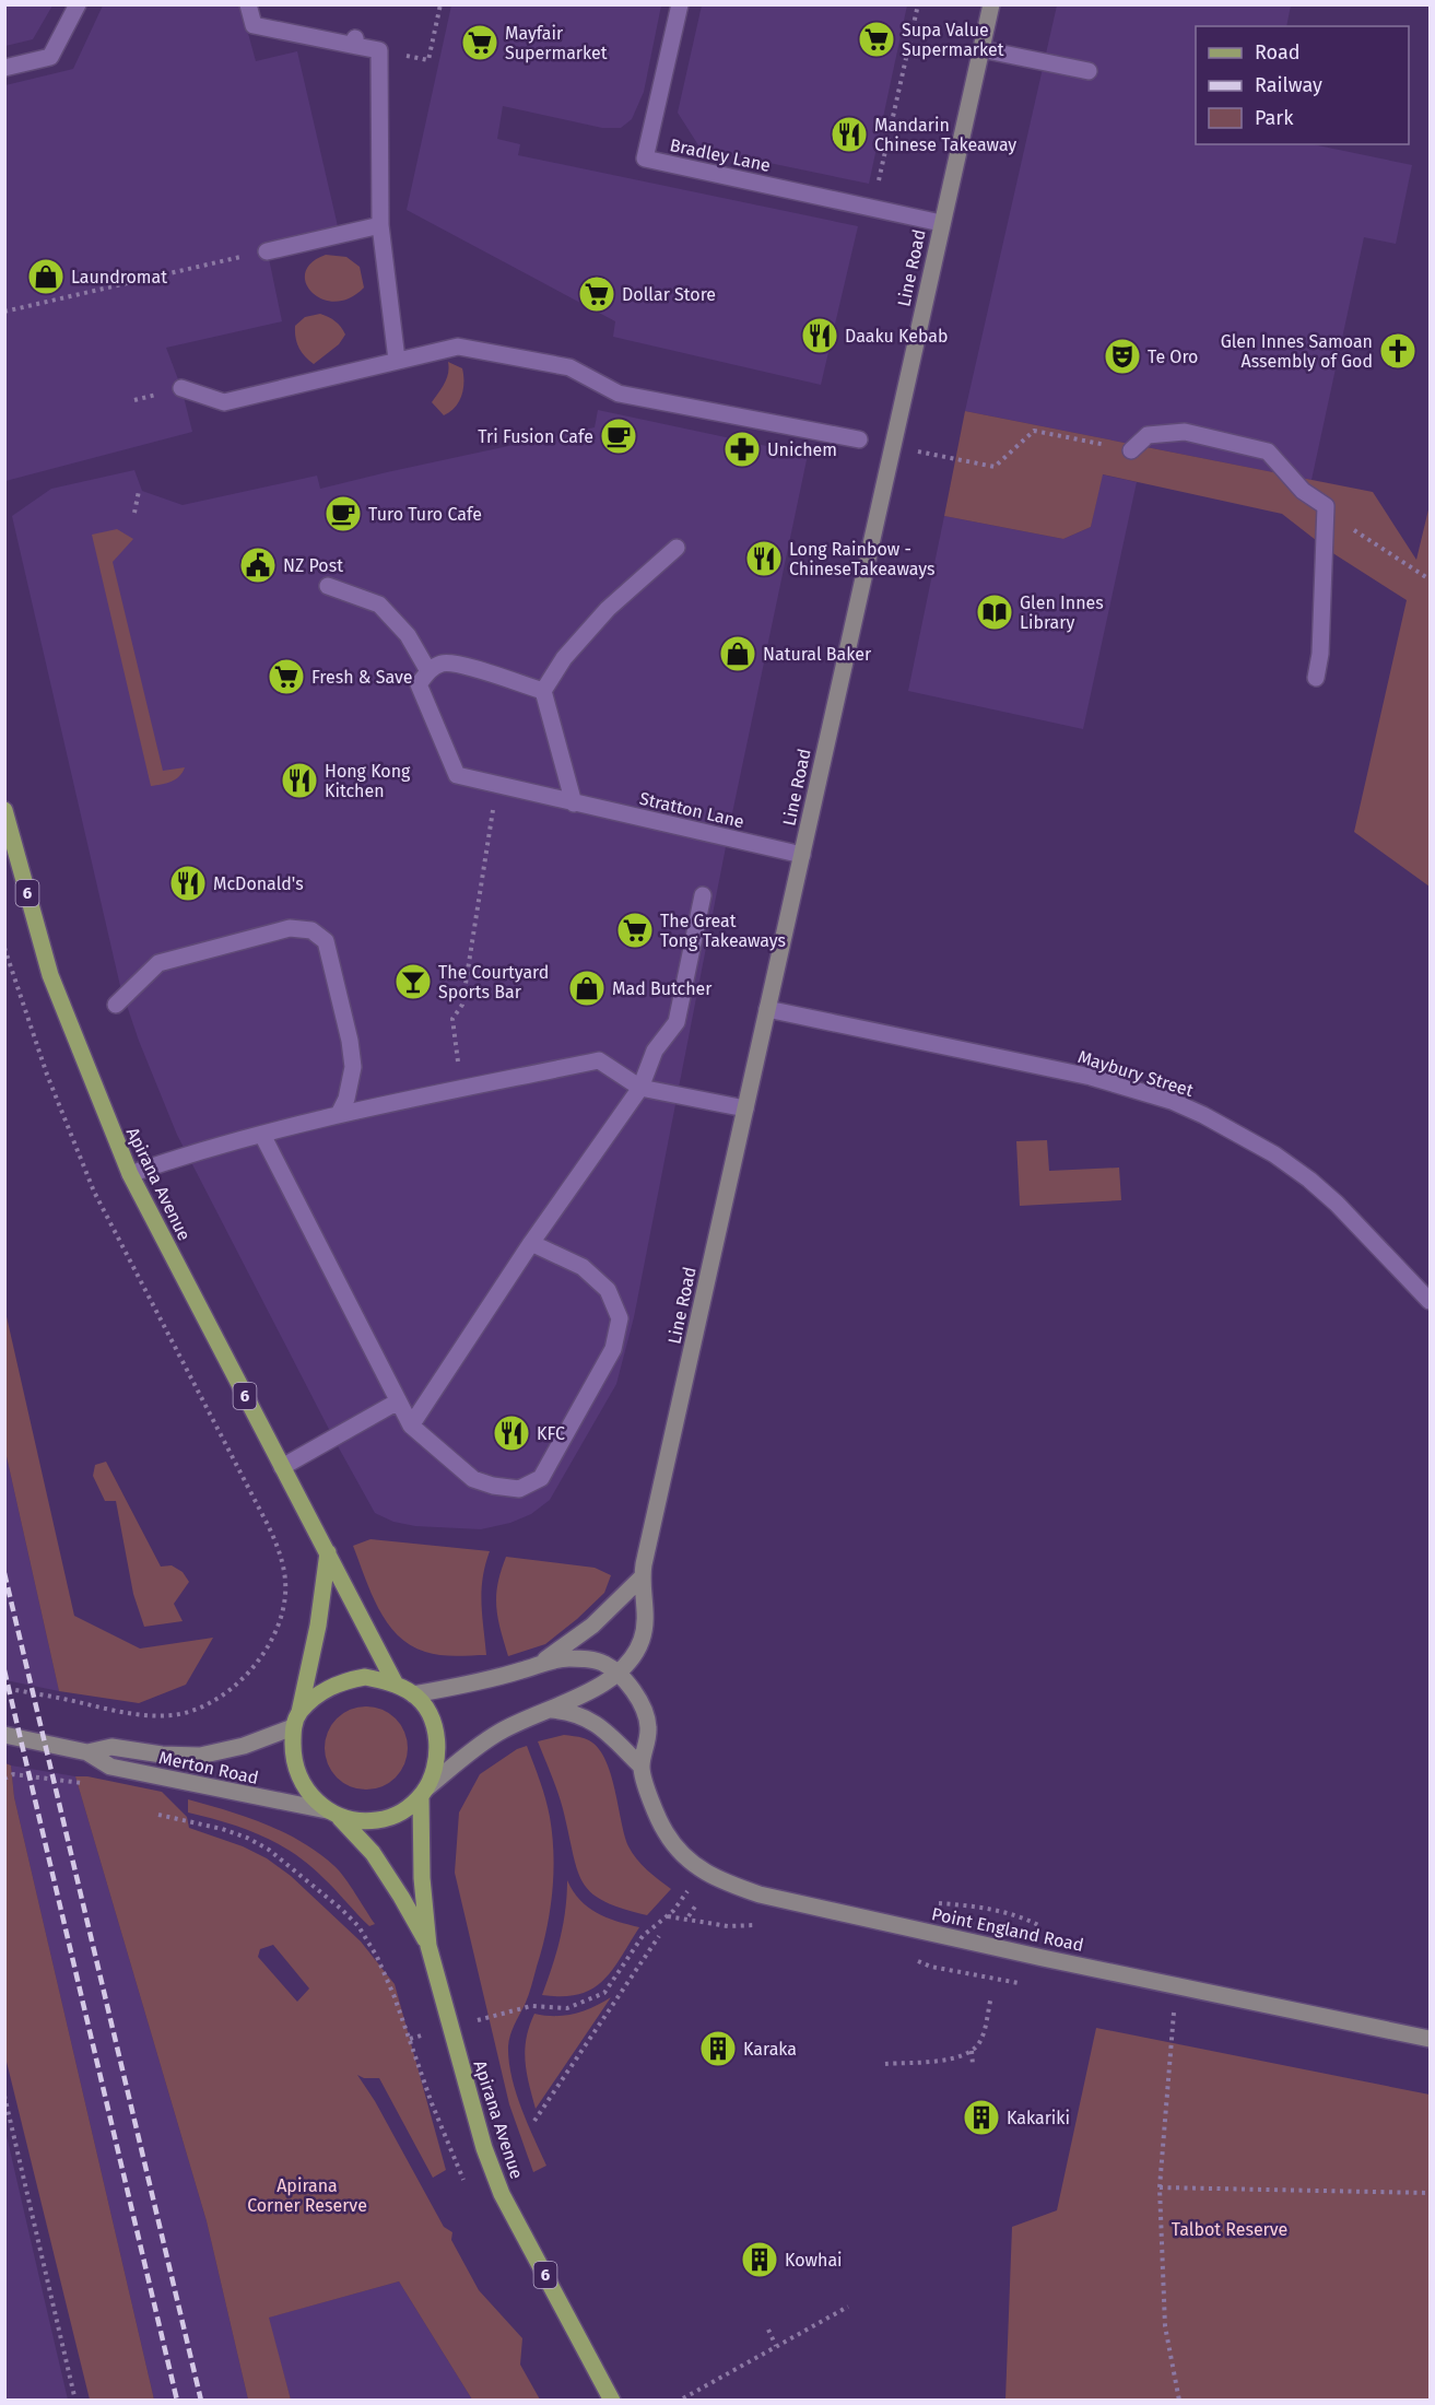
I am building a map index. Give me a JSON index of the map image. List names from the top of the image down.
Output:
{
  "streets": {
    "main road": [
      "Line Road",
      "6",
      "Apirana Avenue",
      "Merton Road",
      "Point England Road"
    ],
    "street": ["Bradley Lane", "Stratton Lane", "Maybury Street"]
  },
  "crossings": [
    ["Bradley Lane", "Line Road"],
    ["Line Road", "Stratton Lane"],
    ["Line Road", "Maybury Street"],
    ["Line Road", "Point England Road"],
    ["6", "Apirana Avenue"],
    ["6", "Merton Road"],
    ["Apirana Avenue", "Merton Road"]
  ],
  "parks": ["Apirana Corner Reserve", "Talbot Reserve"],
  "places": {
    "supermarket": [
      "Supa Value Supermarket",
      "Mayfair Supermarket",
      "Dollar Store",
      "Fresh & Save",
      "The Great Tong Takeaways"
    ],
    "restaurant": [
      "Mandarin Chinese Takeaway",
      "Daaku Kebab",
      "Long Rainbow - ChineseTakeaways",
      "Hong Kong Kitchen",
      "McDonald's",
      "KFC"
    ],
    "shop": ["Laundromat", "Natural Baker", "Mad Butcher"],
    "church": ["Glen Innes Samoan Assembly of God"],
    "theatre": ["Te Oro"],
    "cafe": ["Tri Fusion Cafe", "Turo Turo Cafe"],
    "pharmacy": ["Unichem"],
    "public building": ["NZ Post"],
    "library": ["Glen Innes Library"],
    "bar": ["The Courtyard Sports Bar"],
    "building": ["Karaka", "Kakariki", "Kowhai"]
  },
  "legend": ["Road", "Railway", "Park"]
}
